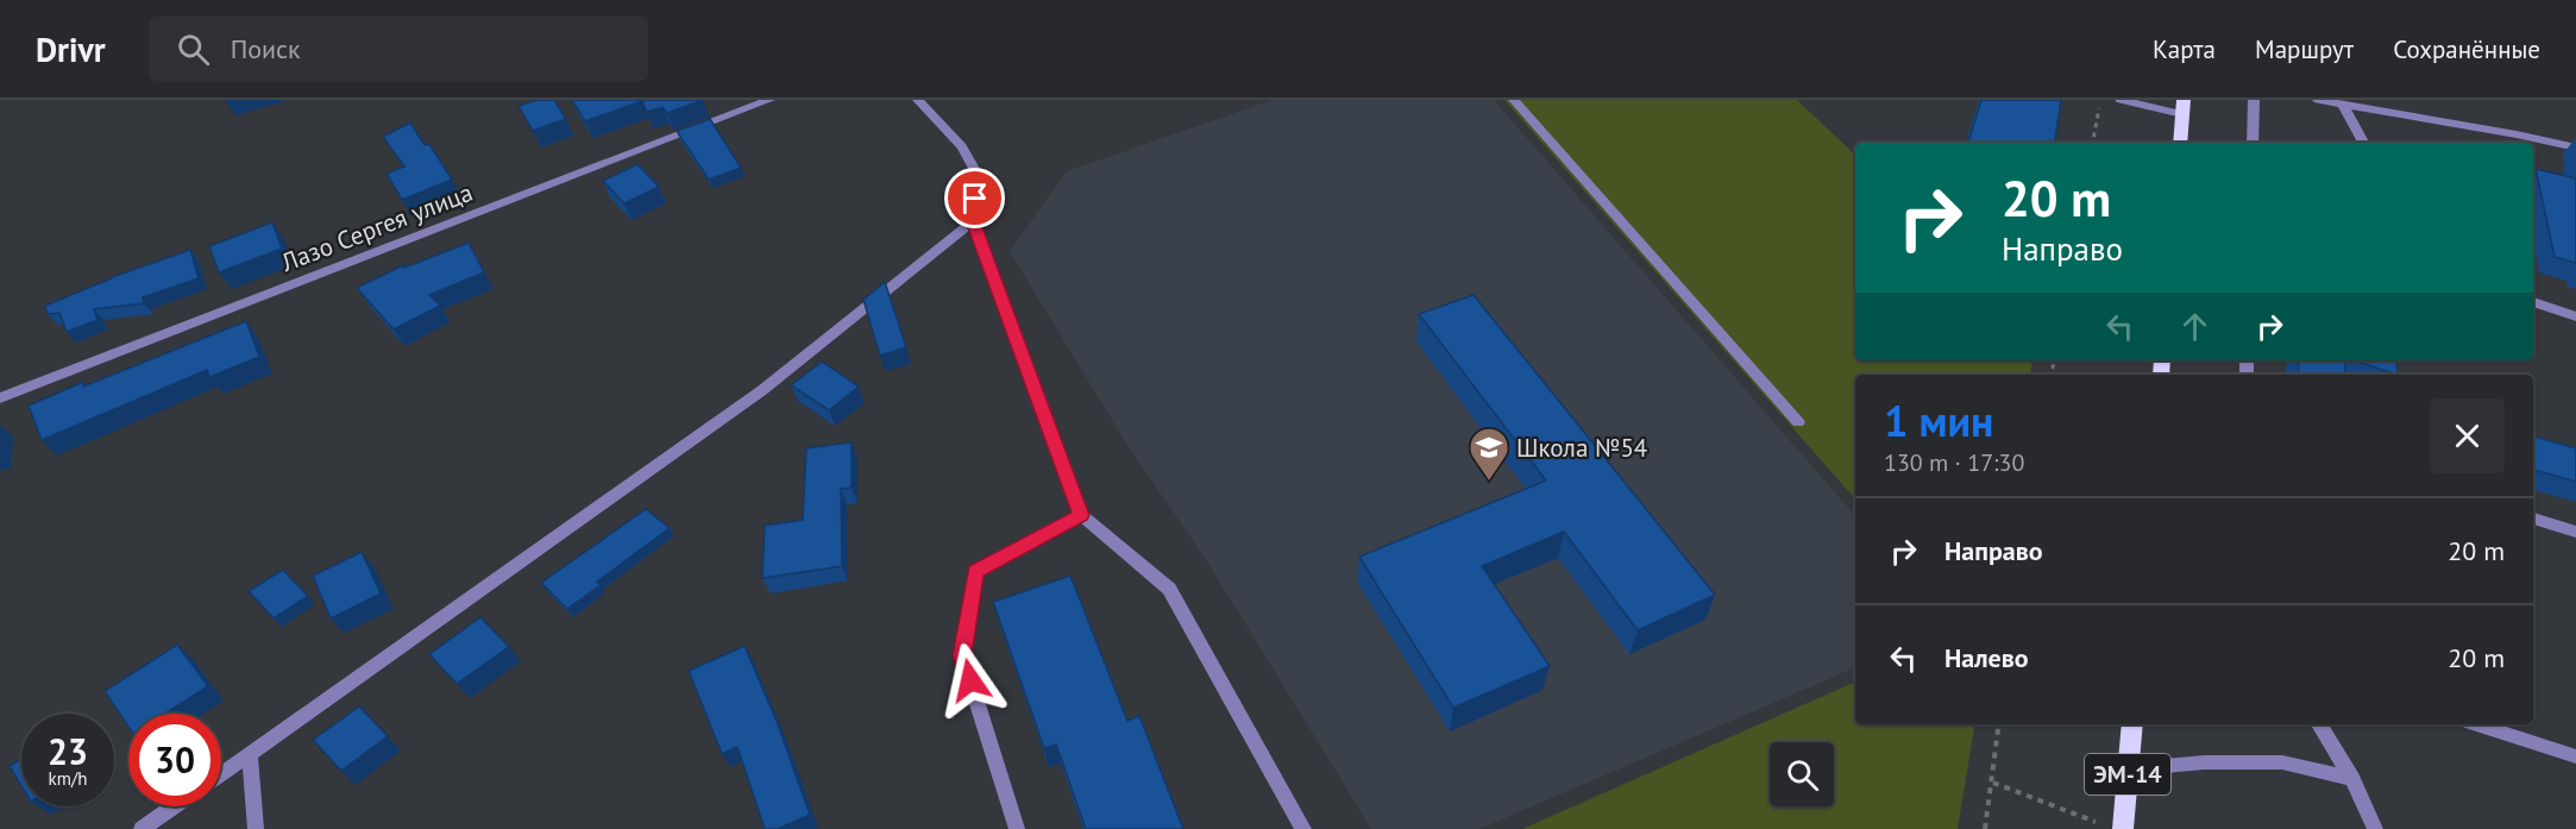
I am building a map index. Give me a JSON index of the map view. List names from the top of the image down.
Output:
{
  "streets": {
    "main road": ["ЭМ-14"],
    "street": ["Лазо Сергея улица"]
  },
  "places": {
    "school or university": ["Школа №54"]
  },
  "page": {
    "header": "Drivr",
    "search": "Поиск",
    "nav": ["Карта", "Маршрут", "Сохранённые"],
    "turn": ["20 m", "Направо"],
    "heading": ["1 мин", "130 m · 17:30"],
    "list": [
      {
        "name": "Направо",
        "value": "20 m"
      },
      {
        "name": "Налево",
        "value": "20 m"
      }
    ],
    "speed": "23 km/h",
    "limit": "30"
  }
}
